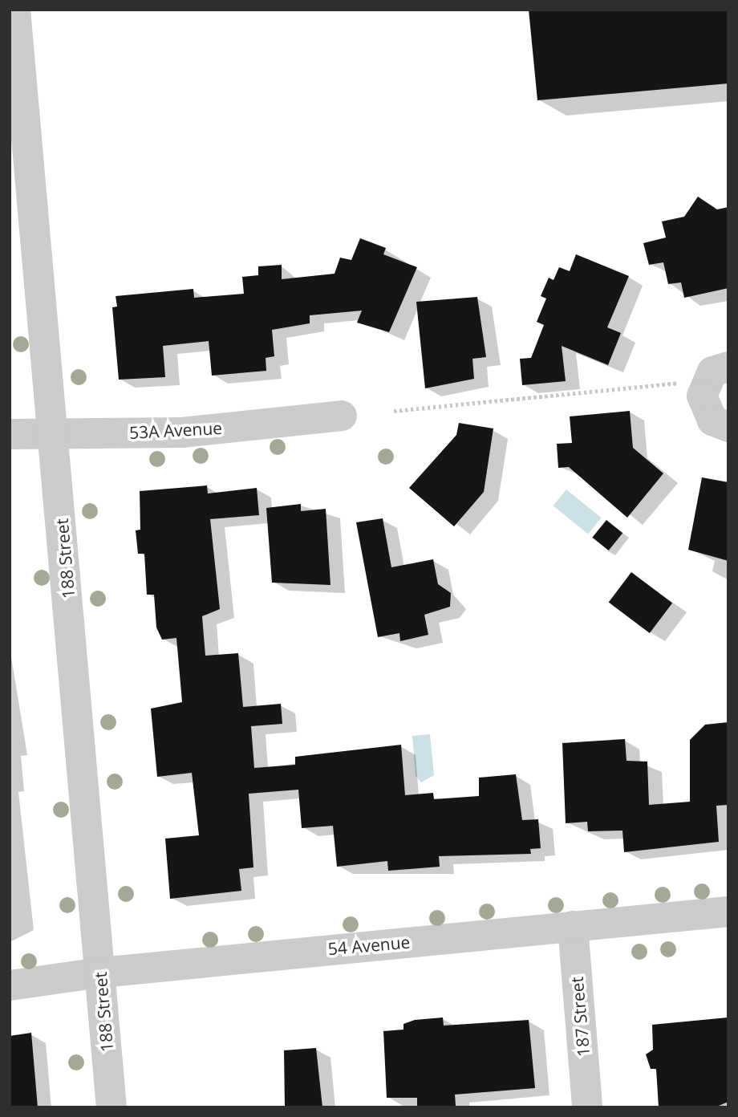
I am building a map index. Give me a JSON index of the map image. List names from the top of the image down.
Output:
{
  "streets": {
    "street": [
      "53A Avenue",
      "188 Street",
      "54 Avenue",
      "187 Street"
    ]
  },
  "crossings": [
    ["53A Avenue", "188 Street"],
    ["188 Street", "54 Avenue"],
    ["54 Avenue", "187 Street"]
  ]
}
